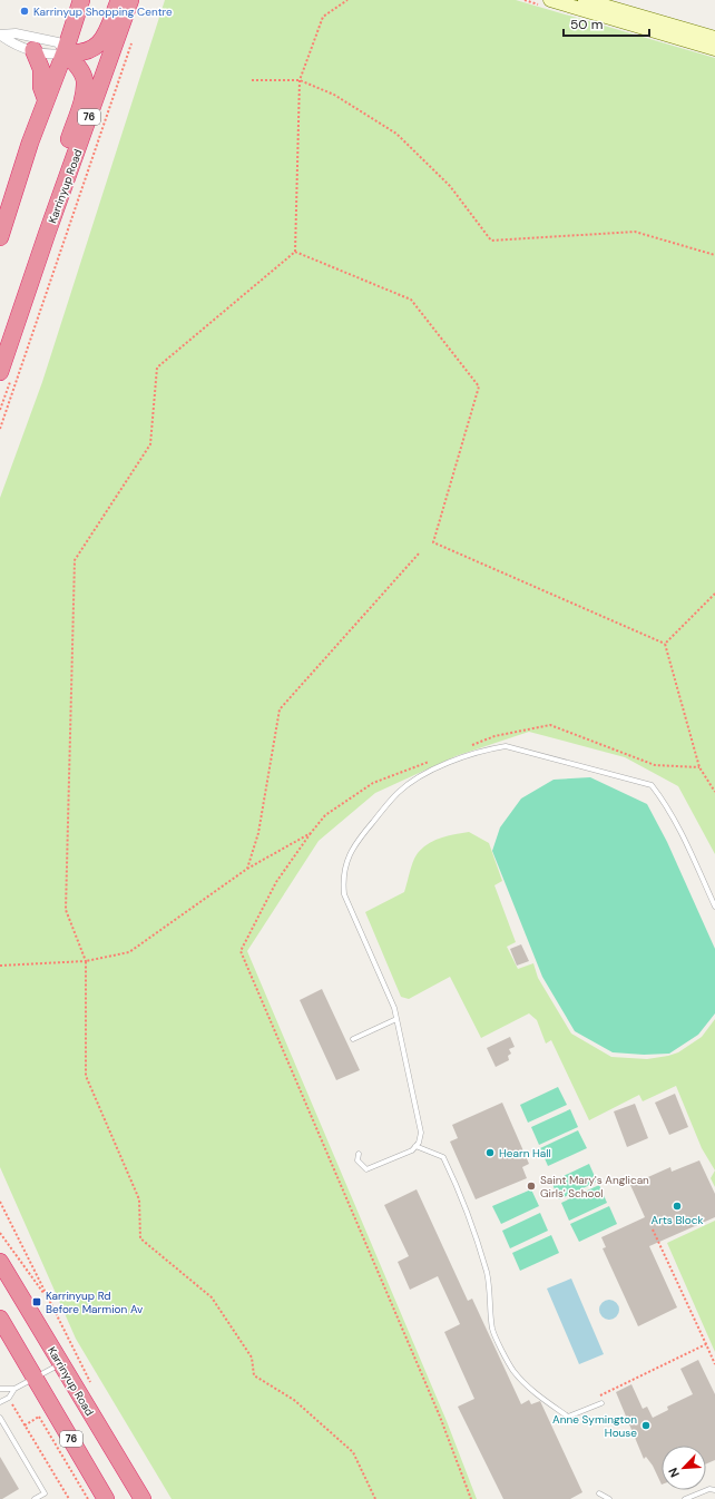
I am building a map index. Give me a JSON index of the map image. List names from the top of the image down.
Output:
{
  "streets": {
    "highway": ["76", "Karrinyup Road"]
  },
  "places": {
    "other": [
      "Karrinyup Shopping Centre",
      "Hearn Hall",
      "Saint Mary's Anglican Girls' School",
      "Arts Block",
      "Anne Symington House"
    ],
    "transit": ["Karrinyup Rd Before Marmion Av"]
  },
  "scale_bar": "50 m",
  "north": "bottom left"
}
